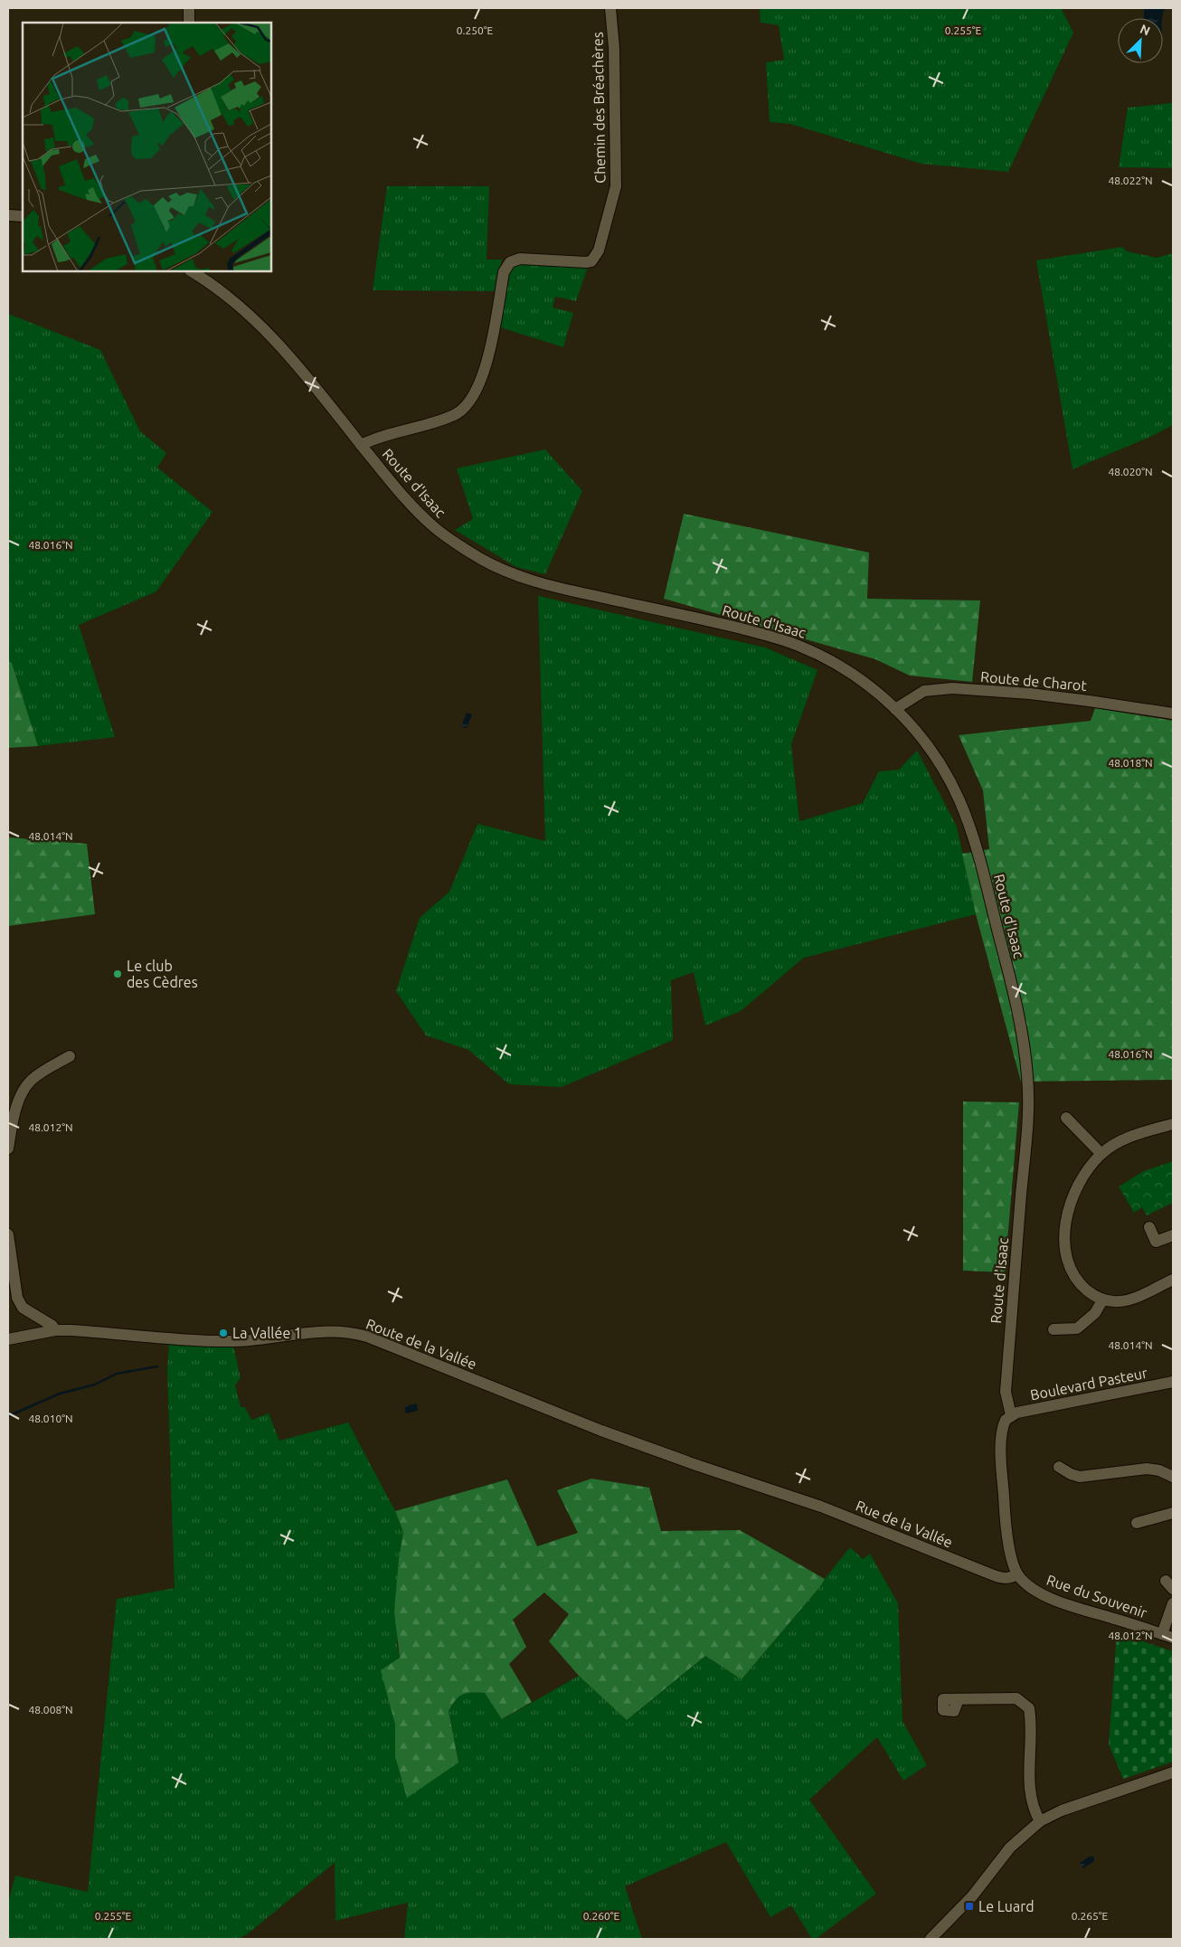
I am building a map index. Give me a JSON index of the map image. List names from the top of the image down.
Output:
{
  "streets": {
    "street": [
      "Chemin des Bréachères",
      "Route d'Isaac",
      "Route de Charot",
      "Route de la Vallée",
      "Boulevard Pasteur",
      "Rue de la Vallée",
      "Rue du Souvenir"
    ]
  },
  "crossings": [
    ["Chemin des Bréachères", "Route d'Isaac"],
    ["Route d'Isaac", "Route de Charot"],
    ["Route d'Isaac", "Boulevard Pasteur"],
    ["Route de la Vallée", "Rue de la Vallée"],
    ["Rue de la Vallée", "Rue du Souvenir"]
  ],
  "places": {
    "other": ["Le club des Cèdres", "La Vallée 1"],
    "transit": ["Le Luard"]
  },
  "north": "top right",
  "coordinates": [
    "0.250°E",
    "0.255°E",
    "48.022°N",
    "48.020°N",
    "48.016°N",
    "48.018°N",
    "48.014°N",
    "48.012°N",
    "48.010°N",
    "48.008°N",
    "0.260°E",
    "0.265°E"
  ]
}
